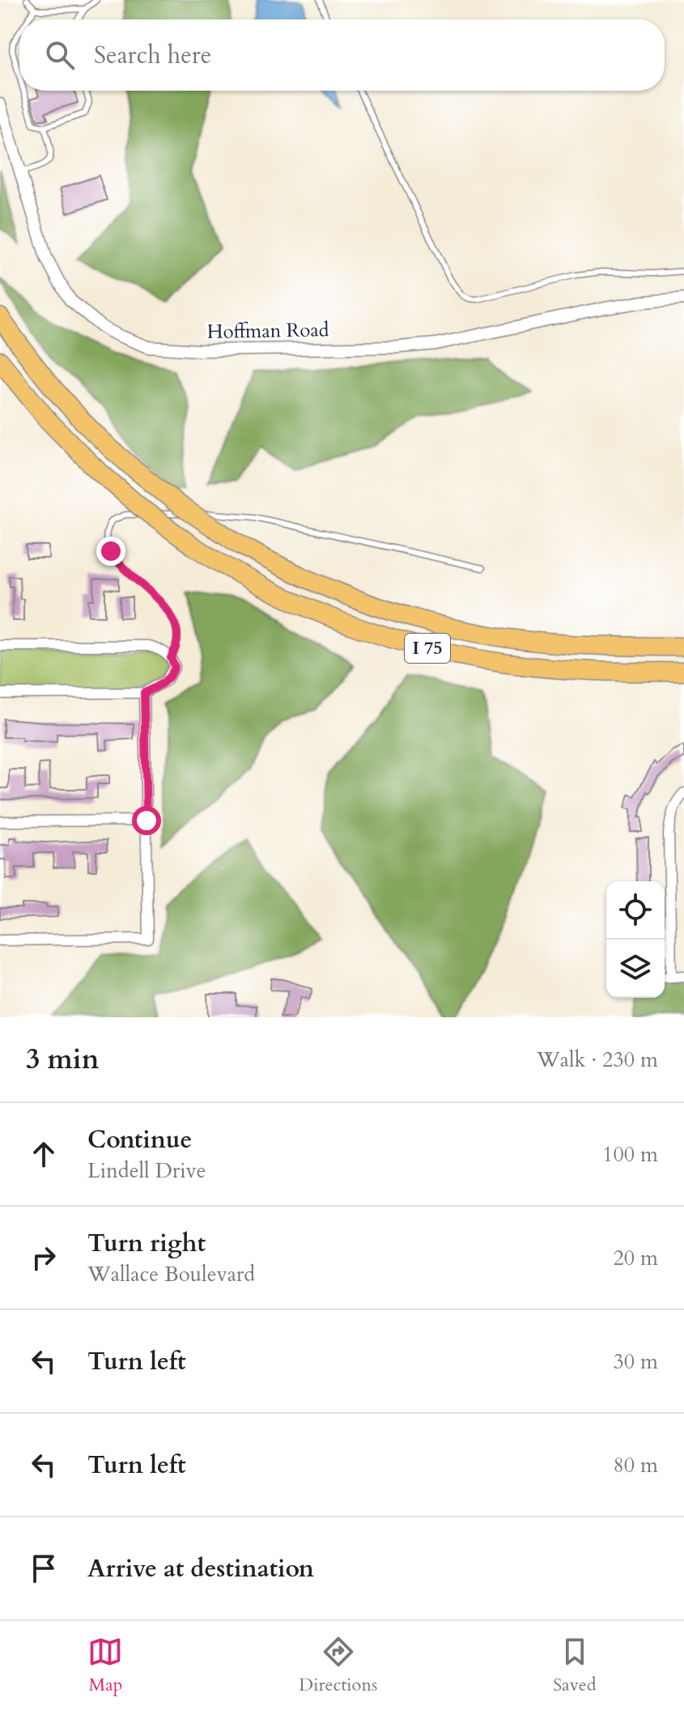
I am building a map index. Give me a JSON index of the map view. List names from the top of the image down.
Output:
{
  "streets": {
    "highway": ["I 75"],
    "street": ["Hoffman Road"]
  },
  "page": {
    "search": "Search here",
    "heading": ["3 min", "Walk · 230 m"],
    "list": [
      ["Continue", "Lindell Drive", "100 m"],
      ["Turn right", "Wallace Boulevard", "20 m"],
      ["Turn left", "30 m"],
      ["Turn left", "80 m"],
      "Arrive at destination"
    ],
    "nav": ["Map", "Directions", "Saved"]
  }
}
